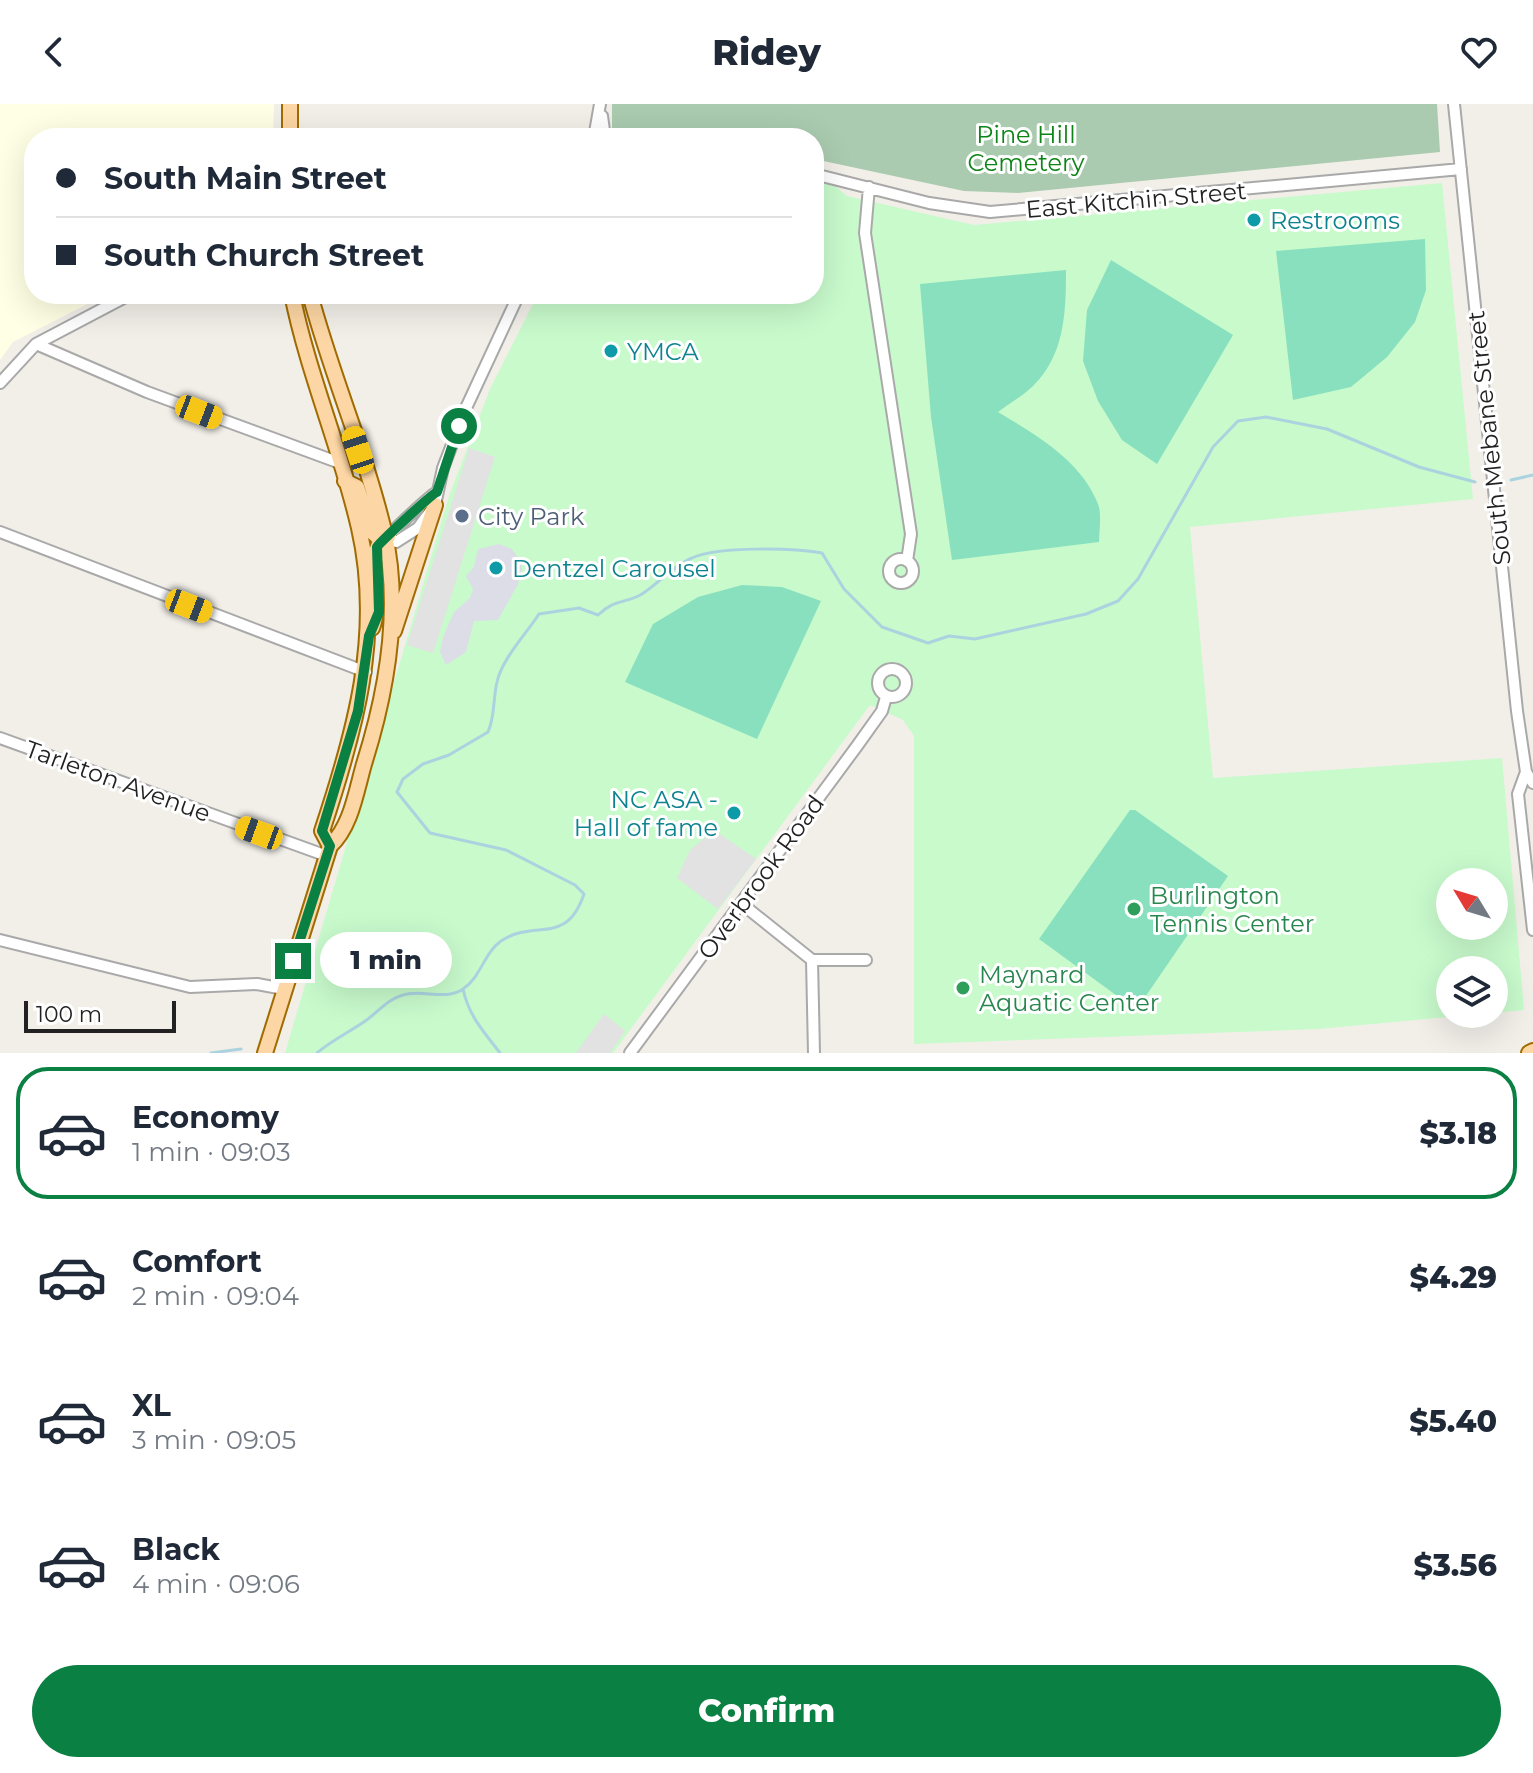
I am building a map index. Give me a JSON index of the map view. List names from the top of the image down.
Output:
{
  "streets": {
    "street": [
      "East Kitchin Street",
      "South Mebane Street",
      "Tarleton Avenue",
      "Overbrook Road"
    ]
  },
  "crossings": [
    ["East Kitchin Street", "South Mebane Street"]
  ],
  "parks": ["Pine Hill Cemetery"],
  "places": [
    "Restrooms",
    "YMCA",
    "City Park",
    "Dentzel Carousel",
    "NC ASA - Hall of fame",
    "Burlington Tennis Center",
    "Maynard Aquatic Center"
  ],
  "scale_bar": "100 m",
  "north": "top left",
  "page": {
    "header": "Ridey",
    "banner": ["South Main Street", "South Church Street"],
    "bubble": "1 min",
    "scale": "100 m",
    "list": [
      {
        "name": "Economy",
        "note": "1 min · 09:03",
        "value": "$3.18"
      },
      {
        "name": "Comfort",
        "note": "2 min · 09:04",
        "value": "$4.29"
      },
      {
        "name": "XL",
        "note": "3 min · 09:05",
        "value": "$5.40"
      },
      {
        "name": "Black",
        "note": "4 min · 09:06",
        "value": "$3.56"
      }
    ],
    "buttons": "Confirm"
  }
}
